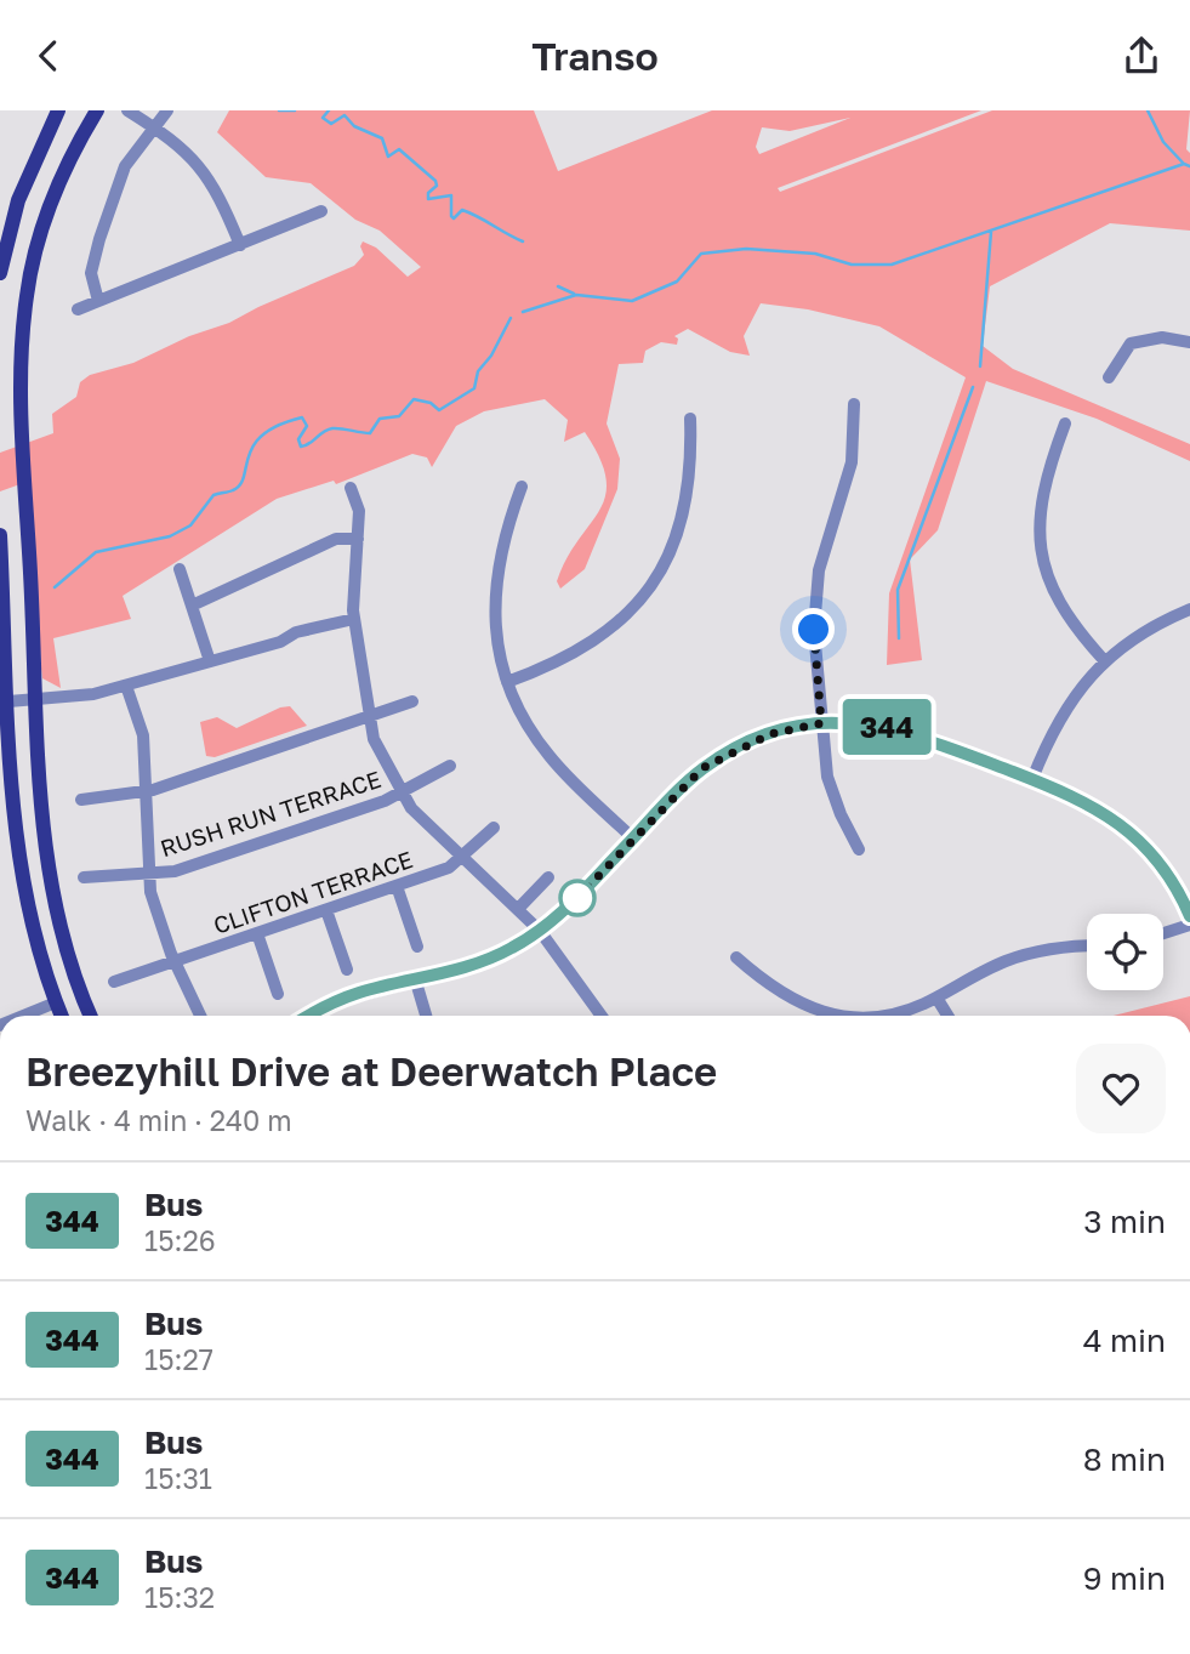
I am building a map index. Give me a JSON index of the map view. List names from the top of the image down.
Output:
{
  "streets": {
    "street": ["RUSH RUN TERRACE", "CLIFTON TERRACE"]
  },
  "lines": ["bus line 344"],
  "page": {
    "header": "Transo",
    "on_map": "344",
    "heading": ["Breezyhill Drive at Deerwatch Place", "Walk · 4 min · 240 m"],
    "list": [
      {
        "mark": "344",
        "name": "Bus",
        "note": "15:26",
        "value": "3 min"
      },
      {
        "mark": "344",
        "name": "Bus",
        "note": "15:27",
        "value": "4 min"
      },
      {
        "mark": "344",
        "name": "Bus",
        "note": "15:31",
        "value": "8 min"
      },
      {
        "mark": "344",
        "name": "Bus",
        "note": "15:32",
        "value": "9 min"
      }
    ]
  }
}
